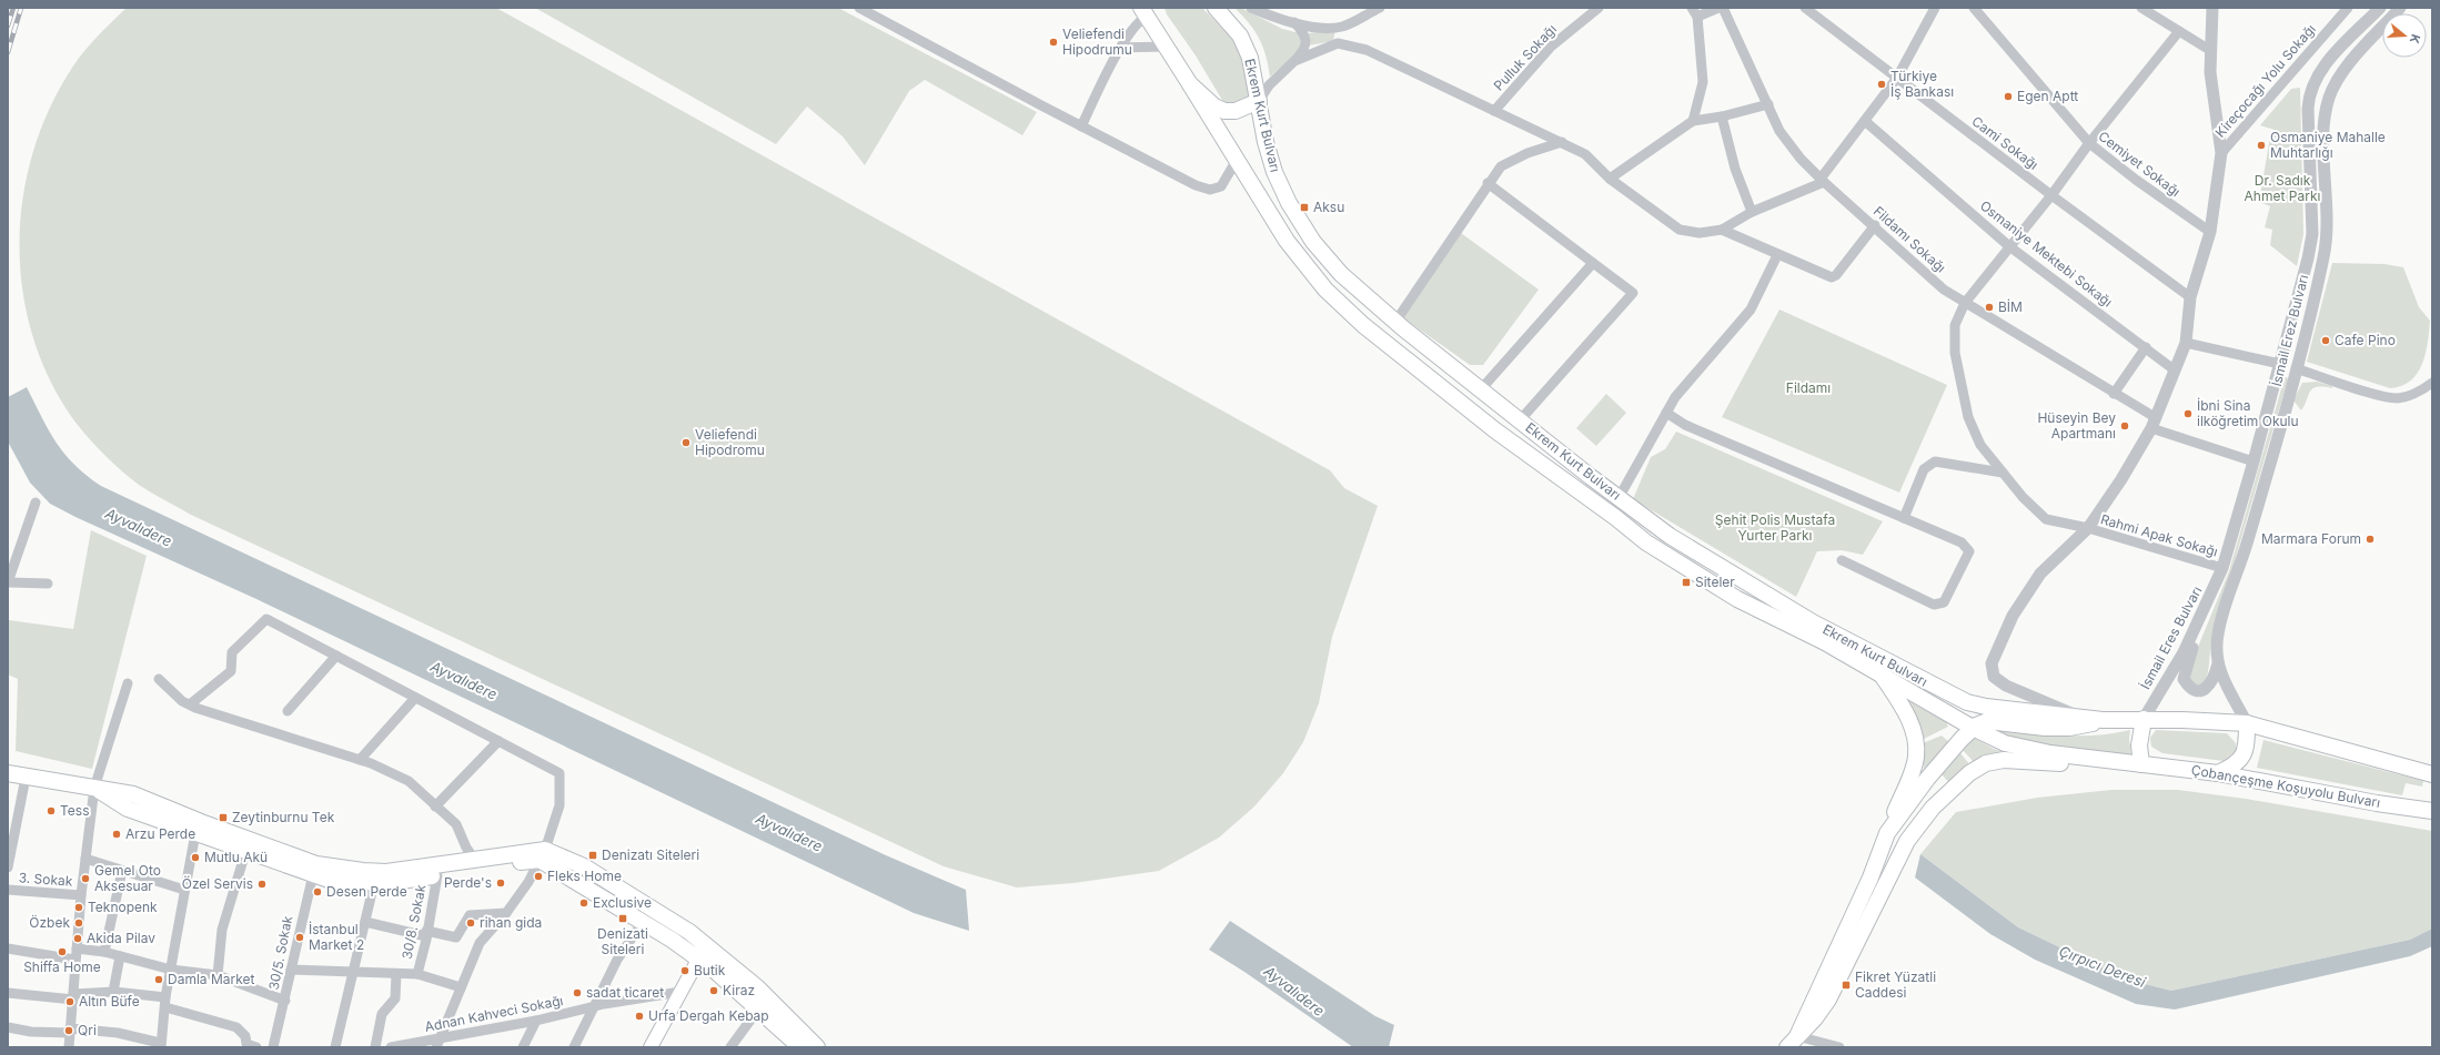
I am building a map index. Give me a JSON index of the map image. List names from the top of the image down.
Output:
{
  "streets": {
    "main road": ["Ekrem Kurt Bulvarı", "Çobançeşme Koşuyolu Bulvarı"],
    "street": [
      "Pulluk Sokağı",
      "Kireçocağı Yolu Sokağı",
      "Cami Sokağı",
      "Cemiyet Sokağı",
      "Fildamı Sokağı",
      "Osmaniye Mektebi Sokağı",
      "İsmail Erez Bulvarı",
      "Rahmi Apak Sokağı",
      "İsmail Eres Bulvarı",
      "3. Sokak",
      "30/8. Sokak",
      "30/5. Sokak",
      "Adnan Kahveci Sokağı"
    ]
  },
  "crossings": [
    ["Ekrem Kurt Bulvarı", "Çobançeşme Koşuyolu Bulvarı"],
    ["Cami Sokağı", "Rahmi Apak Sokağı"],
    ["Cemiyet Sokağı", "Rahmi Apak Sokağı"],
    ["Fildamı Sokağı", "İsmail Erez Bulvarı"],
    ["Fildamı Sokağı", "Rahmi Apak Sokağı"],
    ["Osmaniye Mektebi Sokağı", "Rahmi Apak Sokağı"],
    ["İsmail Erez Bulvarı", "Rahmi Apak Sokağı"],
    ["İsmail Erez Bulvarı", "İsmail Eres Bulvarı"],
    ["Rahmi Apak Sokağı", "İsmail Eres Bulvarı"]
  ],
  "water": ["Ayvalıdere", "Çırpıcı Deresi"],
  "parks": ["Dr. Sadık Ahmet Parkı", "Fildamı", "Şehit Polis Mustafa Yurter Parkı"],
  "places": {
    "other": [
      "Veliefendi Hipodrumu",
      "Türkiye İş Bankası",
      "Egen Aptt",
      "Osmaniye Mahalle Muhtarlığı",
      "BİM",
      "Cafe Pino",
      "İbni Sina ilköğretim Okulu",
      "Hüseyin Bey Apartmanı",
      "Veliefendi Hipodromu",
      "Marmara Forum",
      "Tess",
      "Arzu Perde",
      "Mutlu Akü",
      "Fleks Home",
      "Gemel Oto Aksesuar",
      "Perde's",
      "Özel Servis",
      "Desen Perde",
      "Exclusive",
      "Teknopenk",
      "Özbek",
      "rihan gida",
      "İstanbul Market 2",
      "Akida Pilav",
      "Shiffa Home",
      "Butik",
      "Damla Market",
      "Kiraz",
      "sadat ticaret",
      "Altın Büfe",
      "Urfa Dergah Kebap",
      "Qri"
    ],
    "transit": [
      "Aksu",
      "Siteler",
      "Zeytinburnu Tek",
      "Denizatı Siteleri",
      "Denizati Siteleri",
      "Fikret Yüzatli Caddesi"
    ]
  },
  "north": "right"
}
